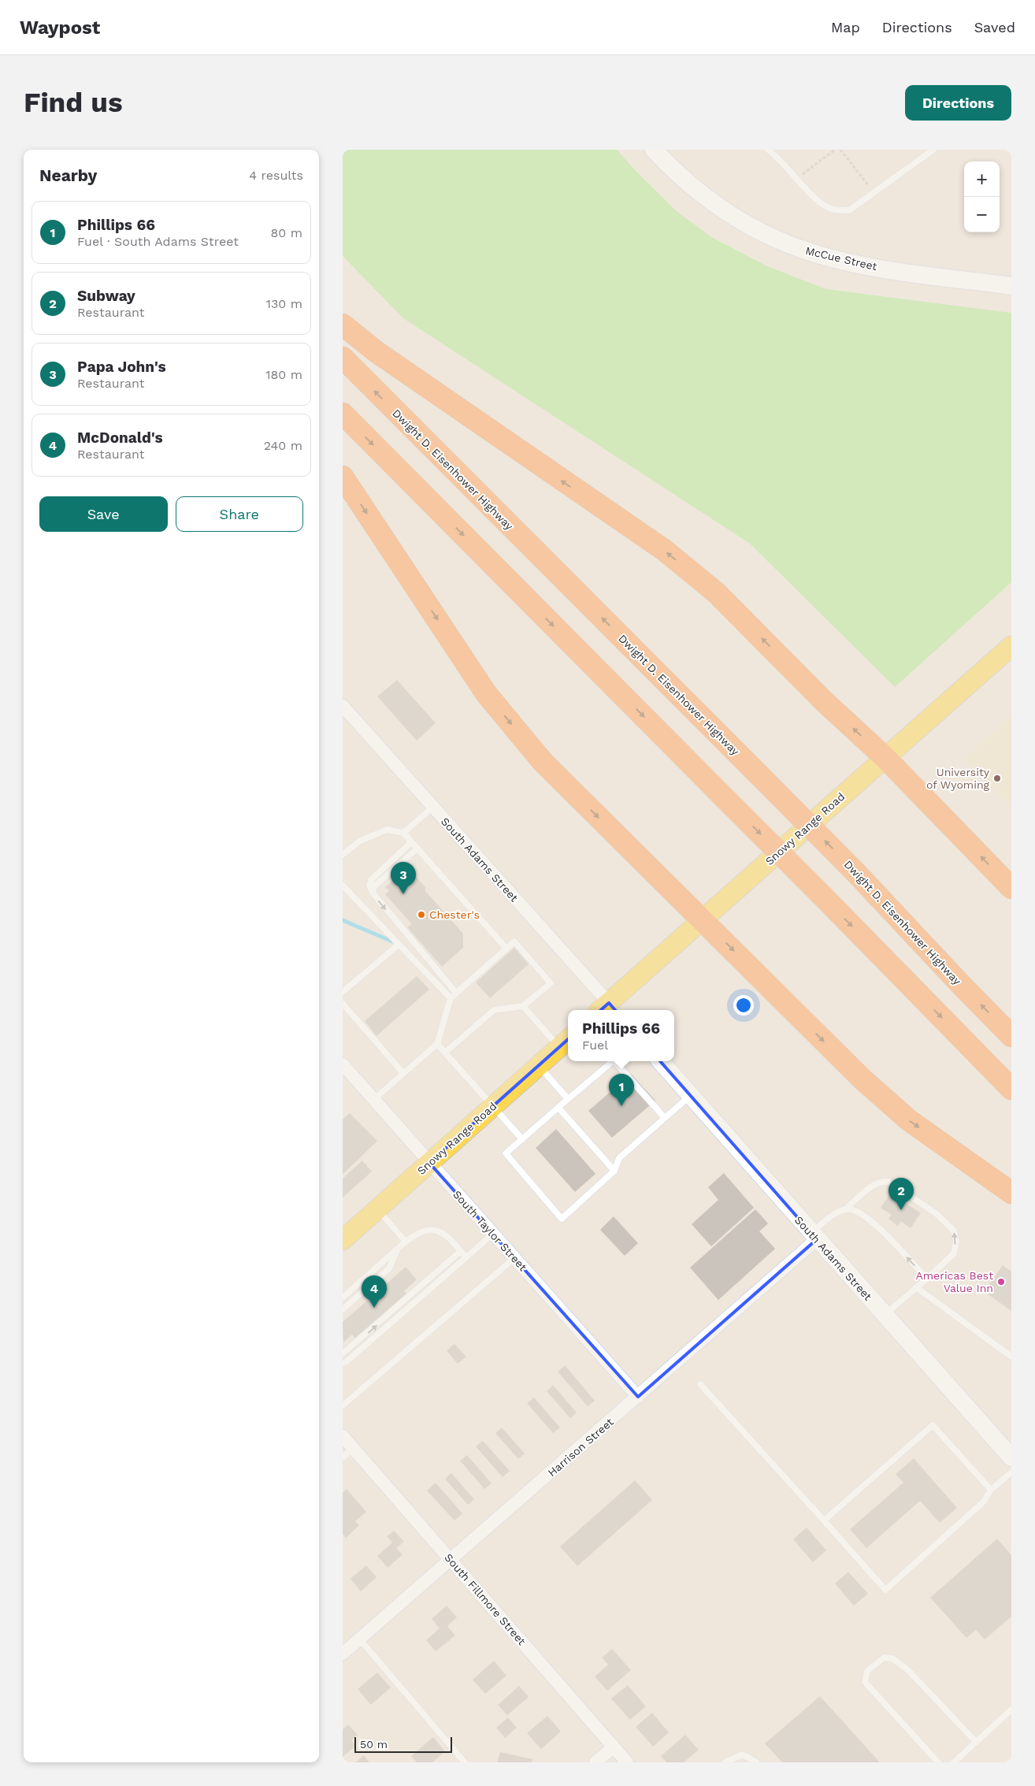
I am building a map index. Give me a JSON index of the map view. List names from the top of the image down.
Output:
{
  "streets": {
    "highway": ["Dwight D. Eisenhower Highway"],
    "main road": ["Snowy Range Road"],
    "street": [
      "McCue Street",
      "South Adams Street",
      "South Taylor Street",
      "Harrison Street",
      "South Fillmore Street"
    ]
  },
  "crossings": [
    ["Snowy Range Road", "South Adams Street"],
    ["Snowy Range Road", "South Taylor Street"],
    ["South Adams Street", "Harrison Street"],
    ["South Taylor Street", "Harrison Street"],
    ["Harrison Street", "South Fillmore Street"]
  ],
  "places": ["University of Wyoming", "Chester's", "Americas Best Value Inn"],
  "scale_bar": "50 m",
  "page": {
    "header": "Waypost",
    "nav": ["Map", "Directions", "Saved"],
    "buttons": [
      "Directions",
      ["Save", "Share"]
    ],
    "title": "Find us",
    "heading": ["Nearby", "4 results"],
    "map_buttons": ["+", "−"],
    "list": [
      {
        "mark": "1",
        "name": "Phillips 66",
        "note": "Fuel · South Adams Street",
        "value": "80 m"
      },
      {
        "mark": "2",
        "name": "Subway",
        "note": "Restaurant",
        "value": "130 m"
      },
      {
        "mark": "3",
        "name": "Papa John's",
        "note": "Restaurant",
        "value": "180 m"
      },
      {
        "mark": "4",
        "name": "McDonald's",
        "note": "Restaurant",
        "value": "240 m"
      }
    ],
    "pins": [
      "3",
      "1",
      "2",
      "4"
    ],
    "popup": ["Phillips 66", "Fuel"],
    "scale": "50 m"
  }
}
